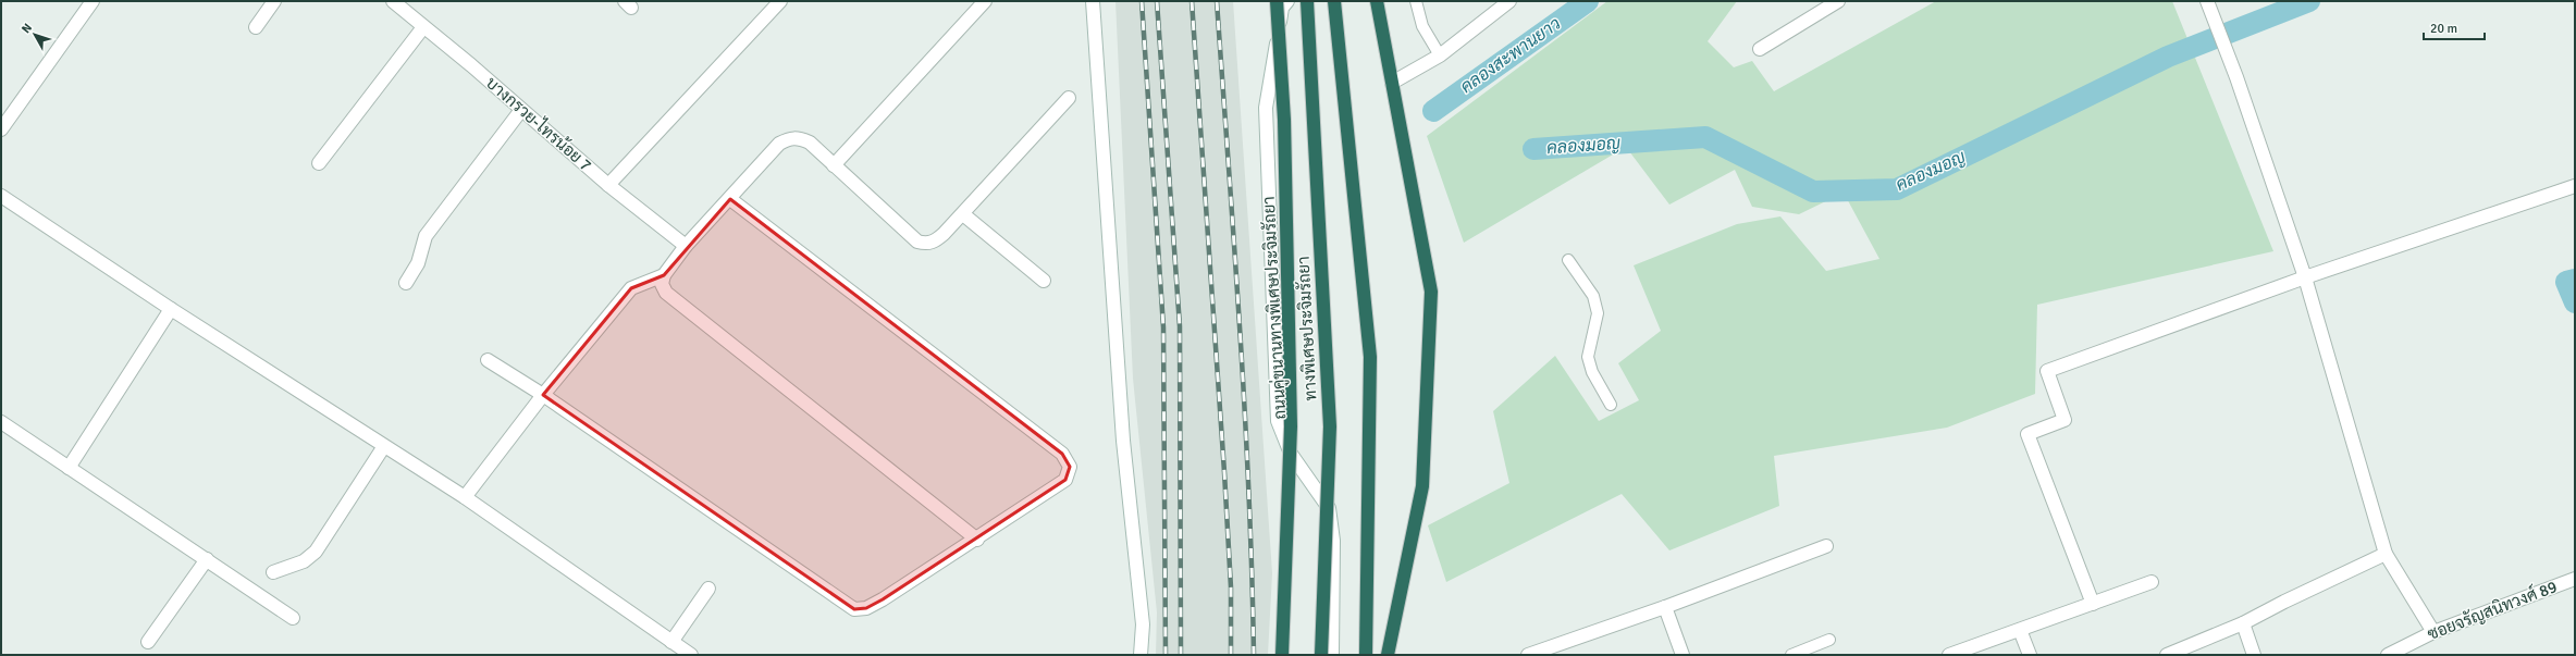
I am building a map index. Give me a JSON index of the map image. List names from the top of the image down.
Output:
{
  "streets": {
    "highway": ["ทางพิเศษประจิมรัถยา"],
    "street": ["บางกรวย-ไทรน้อย 7", "ถนนคู่ขนานทางพิเศษประจิมรัถยา", "ซอยจรัญสนิทวงศ์ 89"]
  },
  "water": ["คลองสะพานยาว", "คลองมอญ"],
  "scale_bar": "20 m",
  "north": "top left"
}
